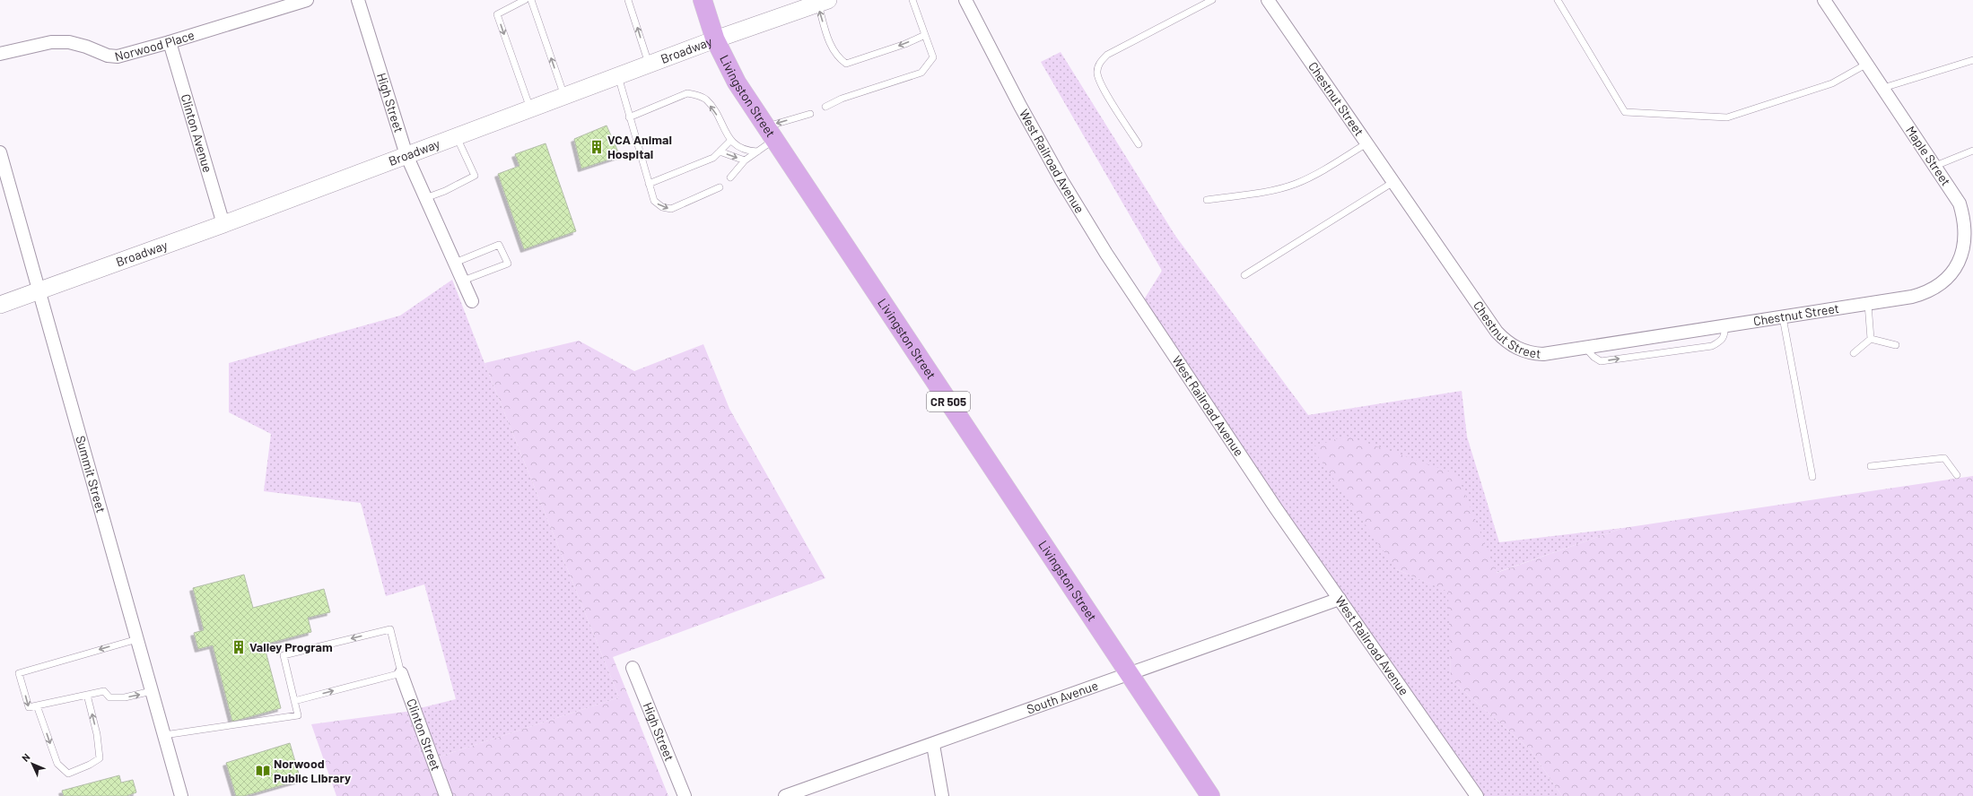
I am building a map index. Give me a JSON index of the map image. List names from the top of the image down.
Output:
{
  "streets": {
    "main road": ["Livingston Street", "CR 505"],
    "street": [
      "Norwood Place",
      "Broadway",
      "Chestnut Street",
      "High Street",
      "Clinton Avenue",
      "Maple Street",
      "West Railroad Avenue",
      "Summit Street",
      "South Avenue",
      "Clinton Street"
    ]
  },
  "crossings": [
    ["Norwood Place", "Clinton Avenue"],
    ["Broadway", "Livingston Street"],
    ["Broadway", "High Street"],
    ["Broadway", "Clinton Avenue"],
    ["Broadway", "Summit Street"],
    ["Livingston Street", "South Avenue"],
    ["Chestnut Street", "Maple Street"],
    ["West Railroad Avenue", "South Avenue"]
  ],
  "places": {
    "building": ["VCA Animal Hospital", "Valley Program"],
    "library": ["Norwood Public Library"]
  },
  "north": "top left"
}
